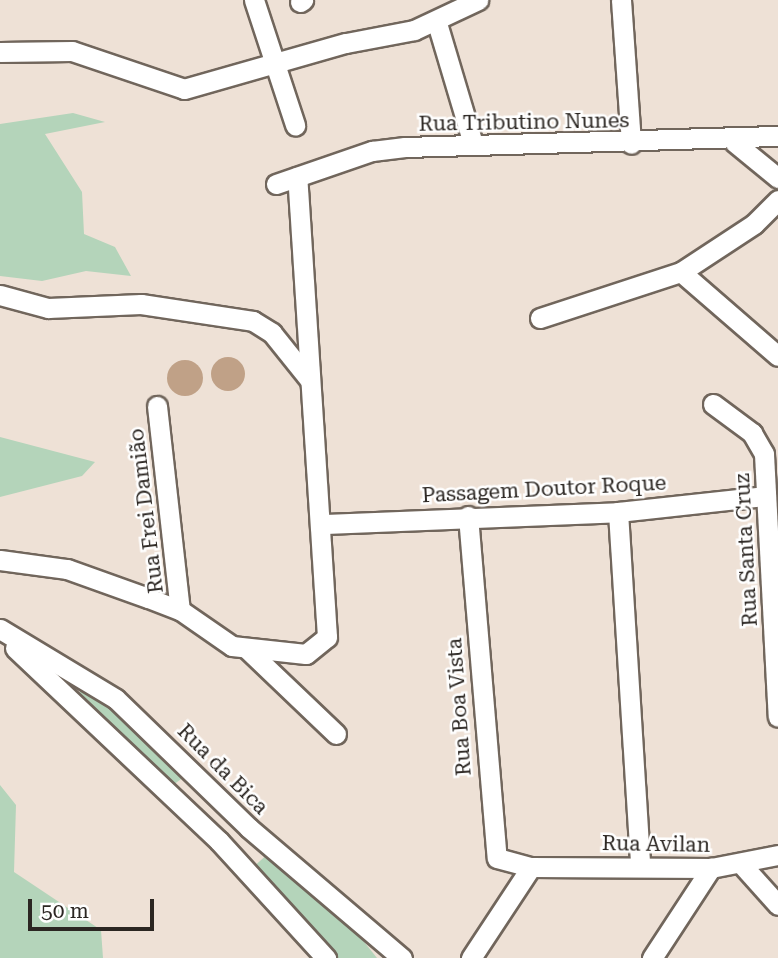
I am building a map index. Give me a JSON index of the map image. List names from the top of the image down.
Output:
{
  "streets": {
    "street": [
      "Rua Tributino Nunes",
      "Passagem Doutor Roque",
      "Rua Frei Damião",
      "Rua Santa Cruz",
      "Rua Boa Vista",
      "Rua da Bica",
      "Rua Avilan"
    ]
  },
  "crossings": [
    ["Passagem Doutor Roque", "Rua Santa Cruz"],
    ["Passagem Doutor Roque", "Rua Boa Vista"],
    ["Rua Boa Vista", "Rua Avilan"]
  ],
  "scale_bar": "50 m"
}
